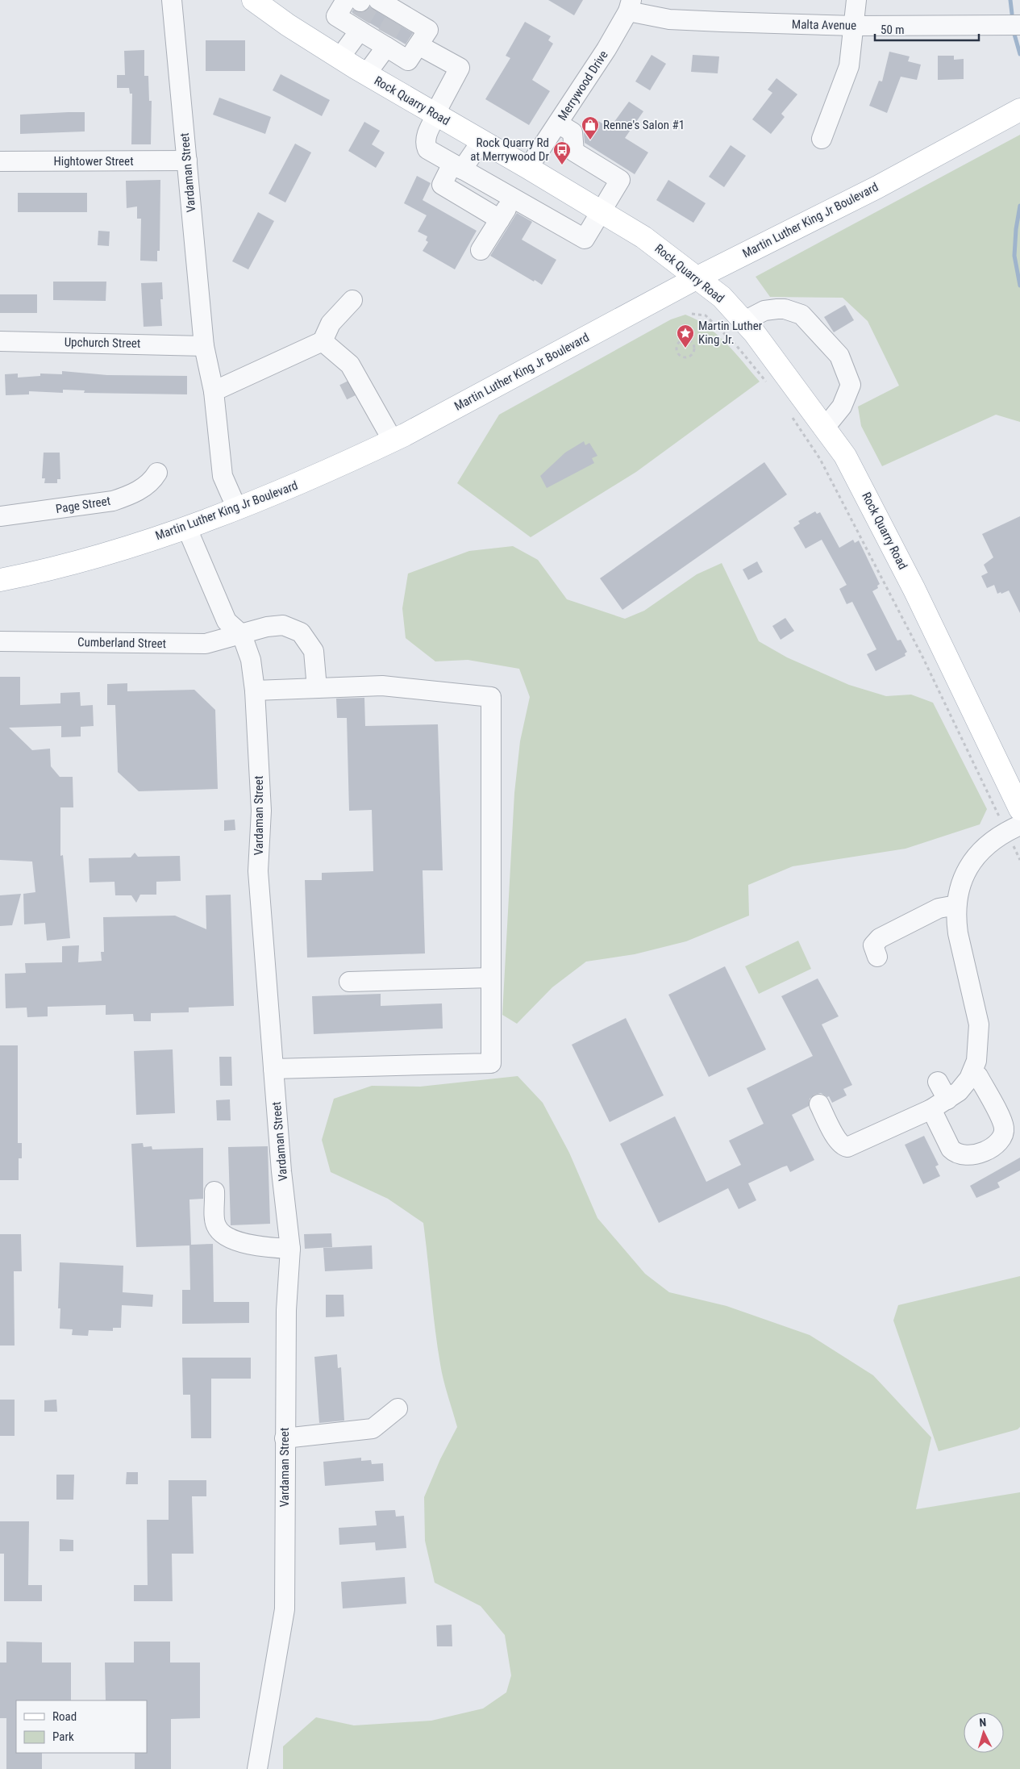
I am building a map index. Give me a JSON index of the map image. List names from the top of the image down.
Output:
{
  "streets": {
    "main road": ["Rock Quarry Road", "Martin Luther King Jr Boulevard"],
    "street": [
      "Malta Avenue",
      "Merrywood Drive",
      "Hightower Street",
      "Vardaman Street",
      "Upchurch Street",
      "Page Street",
      "Cumberland Street"
    ]
  },
  "crossings": [
    ["Malta Avenue", "Merrywood Drive"],
    ["Merrywood Drive", "Rock Quarry Road"],
    ["Rock Quarry Road", "Martin Luther King Jr Boulevard"],
    ["Hightower Street", "Vardaman Street"],
    ["Vardaman Street", "Martin Luther King Jr Boulevard"],
    ["Vardaman Street", "Upchurch Street"],
    ["Vardaman Street", "Cumberland Street"]
  ],
  "places": {
    "shop": ["Renne's Salon #1"],
    "bus stop": ["Rock Quarry Rd at Merrywood Dr"],
    "place": ["Martin Luther King Jr."]
  },
  "legend": ["Road", "Park"],
  "scale_bar": "50 m",
  "north": "top"
}
